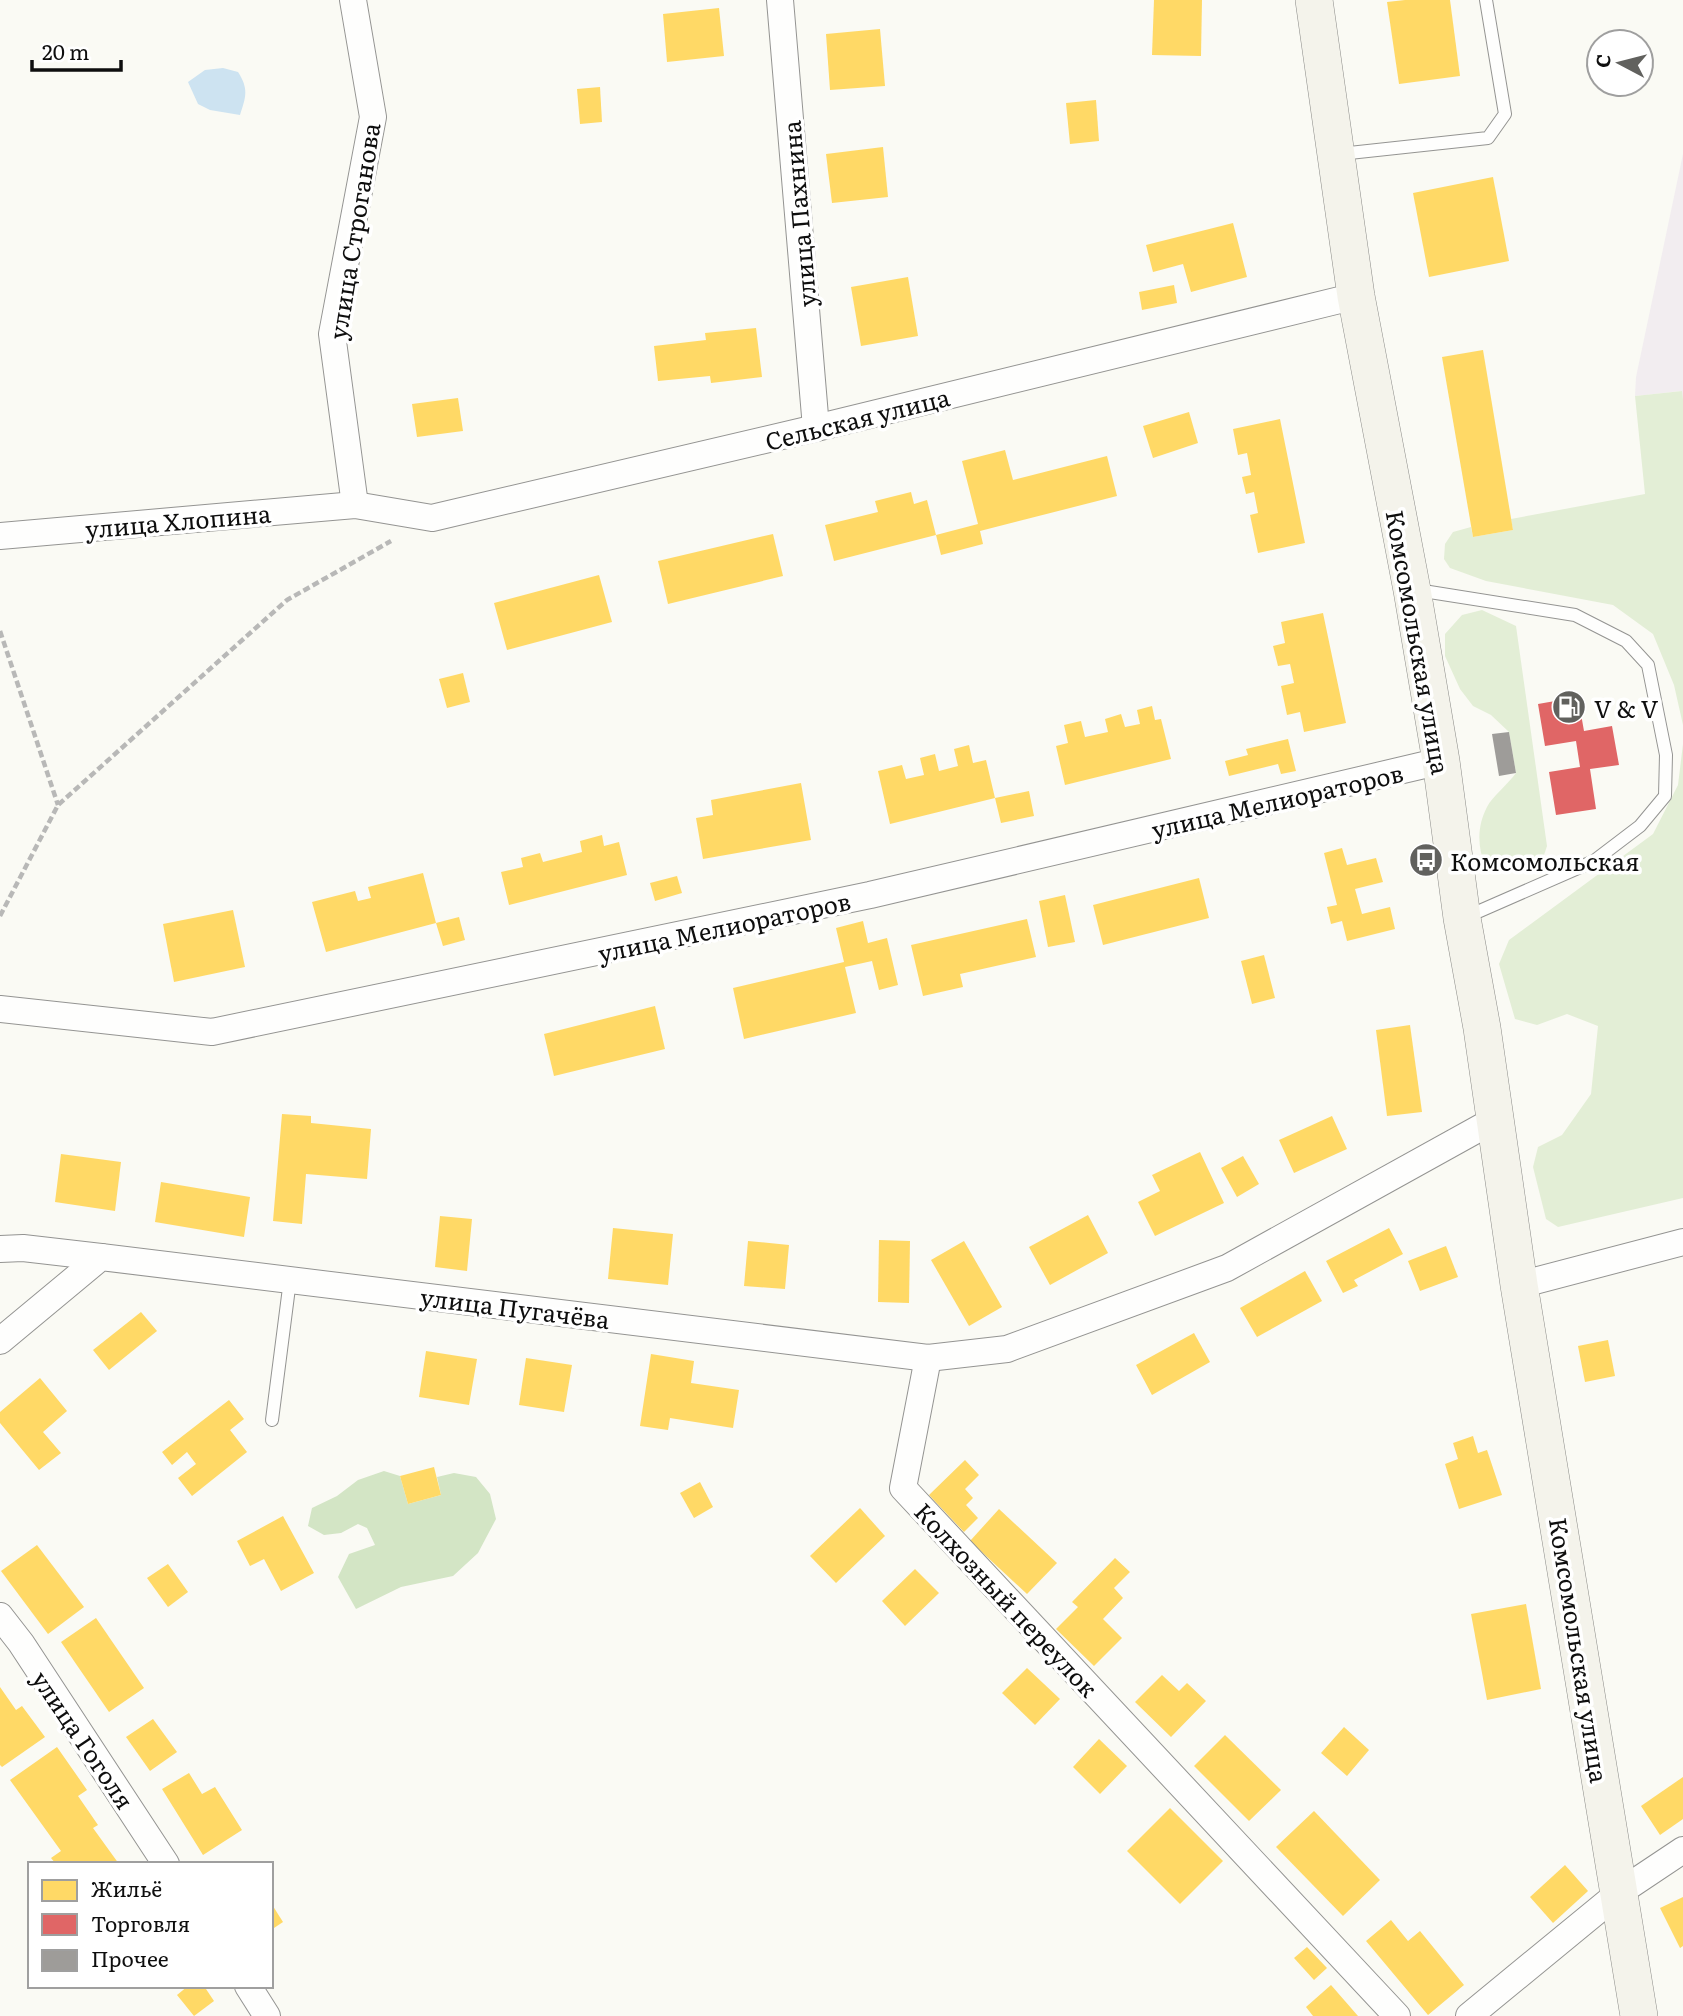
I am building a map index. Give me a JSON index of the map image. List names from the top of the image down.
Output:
{
  "streets": {
    "main road": ["Комсомольская улица"],
    "street": [
      "улица Пахнина",
      "улица Строганова",
      "Сельская улица",
      "улица Хлопина",
      "улица Мелиораторов",
      "улица Пугачёва",
      "Колхозный переулок",
      "улица Гоголя"
    ]
  },
  "crossings": [
    ["улица Пахнина", "Сельская улица"],
    ["улица Строганова", "Сельская улица"],
    ["улица Строганова", "улица Хлопина"],
    ["Сельская улица", "улица Хлопина"],
    ["Сельская улица", "Комсомольская улица"],
    ["Комсомольская улица", "улица Мелиораторов"],
    ["улица Пугачёва", "Колхозный переулок"]
  ],
  "places": {
    "fuel station": ["V & V"],
    "bus stop": ["Комсомольская"]
  },
  "legend": ["Жильё", "Торговля", "Прочее"],
  "scale_bar": "20 m",
  "north": "left"
}
